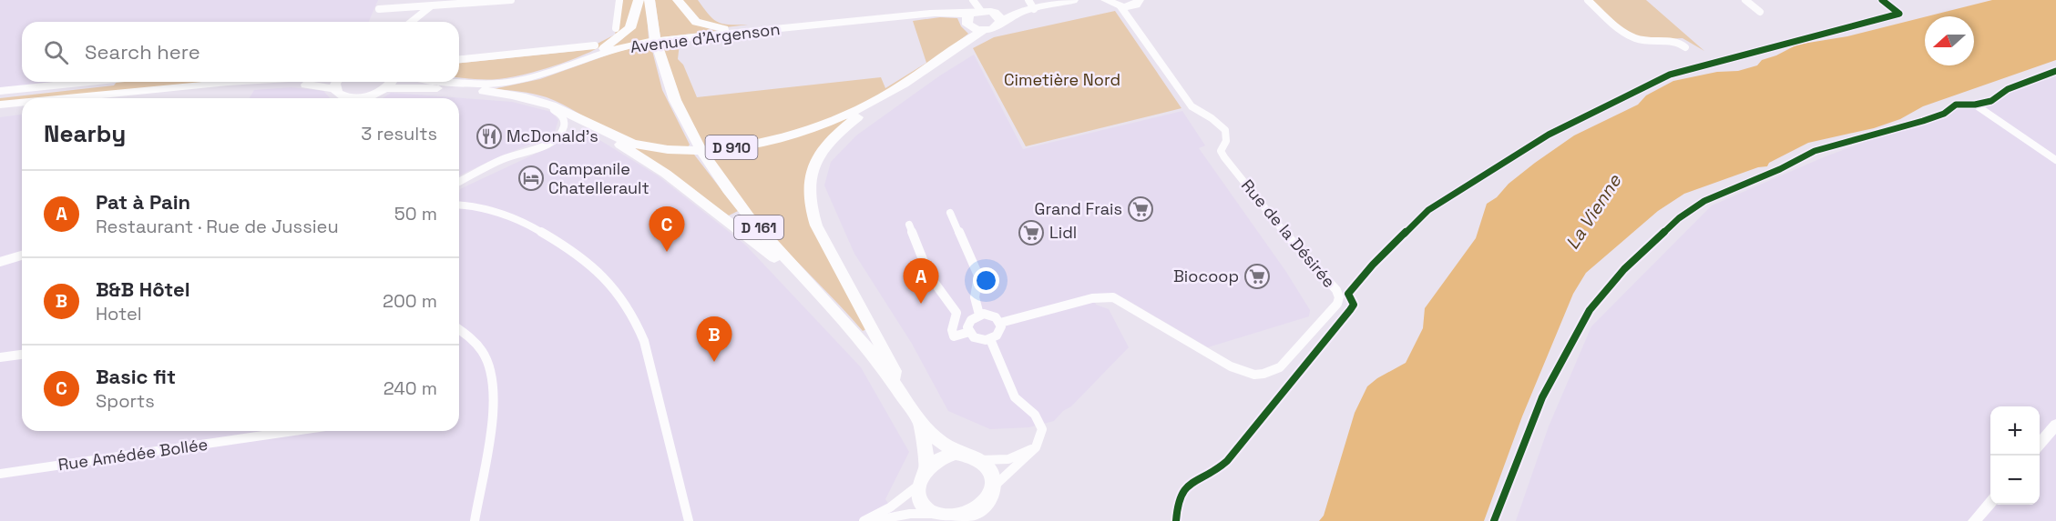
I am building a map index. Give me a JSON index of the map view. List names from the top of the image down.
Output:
{
  "streets": {
    "main road": ["Avenue d'Argenson", "D 910", "D 161"],
    "street": ["Rue de la Désirée", "Rue Amédée Bollée"]
  },
  "water": ["La Vienne"],
  "parks": ["Cimetière Nord"],
  "places": {
    "restaurant": ["McDonald's"],
    "hotel": ["Campanile Chatellerault"],
    "supermarket": ["Grand Frais", "Lidl", "Biocoop"]
  },
  "north": "left",
  "page": {
    "search": "Search here",
    "heading": ["Nearby", "3 results"],
    "list": [
      {
        "mark": "A",
        "name": "Pat à Pain",
        "note": "Restaurant · Rue de Jussieu",
        "value": "50 m"
      },
      {
        "mark": "B",
        "name": "B&B Hôtel",
        "note": "Hotel",
        "value": "200 m"
      },
      {
        "mark": "C",
        "name": "Basic fit",
        "note": "Sports",
        "value": "240 m"
      }
    ],
    "pins": ["C", "A", "B"],
    "map_buttons": ["+", "−"]
  }
}
